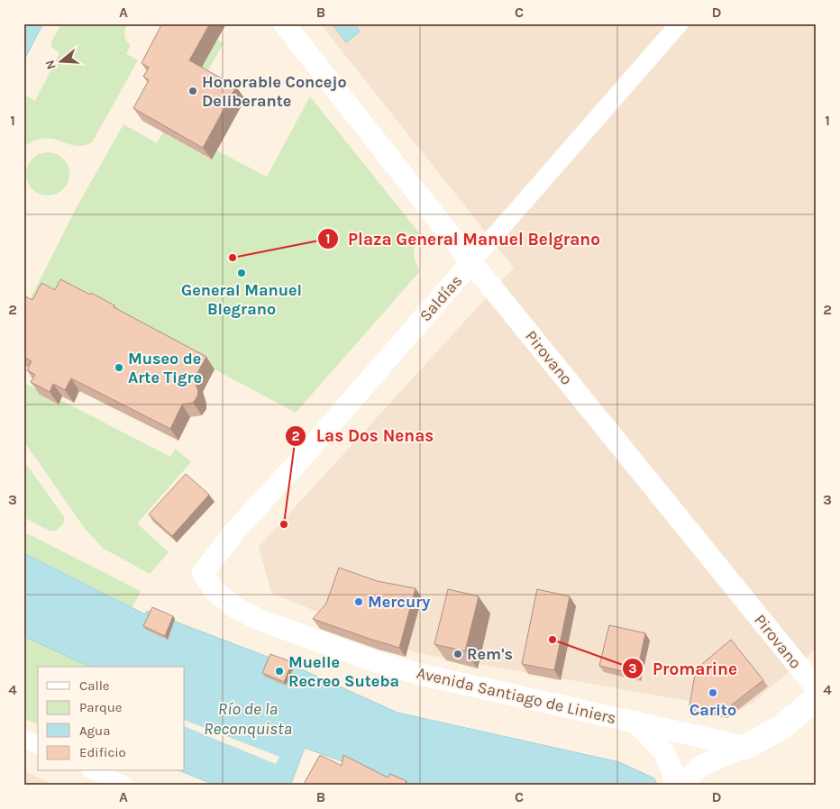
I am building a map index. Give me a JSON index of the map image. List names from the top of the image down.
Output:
{
  "streets": {
    "street": ["Saldías", "Pirovano", "Avenida Santiago de Liniers"]
  },
  "crossings": [
    ["Saldías", "Pirovano"],
    ["Saldías", "Avenida Santiago de Liniers"]
  ],
  "water": ["Río de la Reconquista"],
  "places": [
    "Honorable Concejo Deliberante",
    "Plaza General Manuel Belgrano",
    "General Manuel Blegrano",
    "Museo de Arte Tigre",
    "Las Dos Nenas",
    "Mercury",
    "Promarine",
    "Rem's",
    "Muelle Recreo Suteba",
    "Carito"
  ],
  "legend": [
    "Calle",
    "Parque",
    "Agua",
    "Edificio"
  ],
  "north": "left",
  "grid": {
    "columns": [
      "A",
      "B",
      "C",
      "D"
    ],
    "rows": [
      "1",
      "2",
      "3",
      "4"
    ]
  }
}
